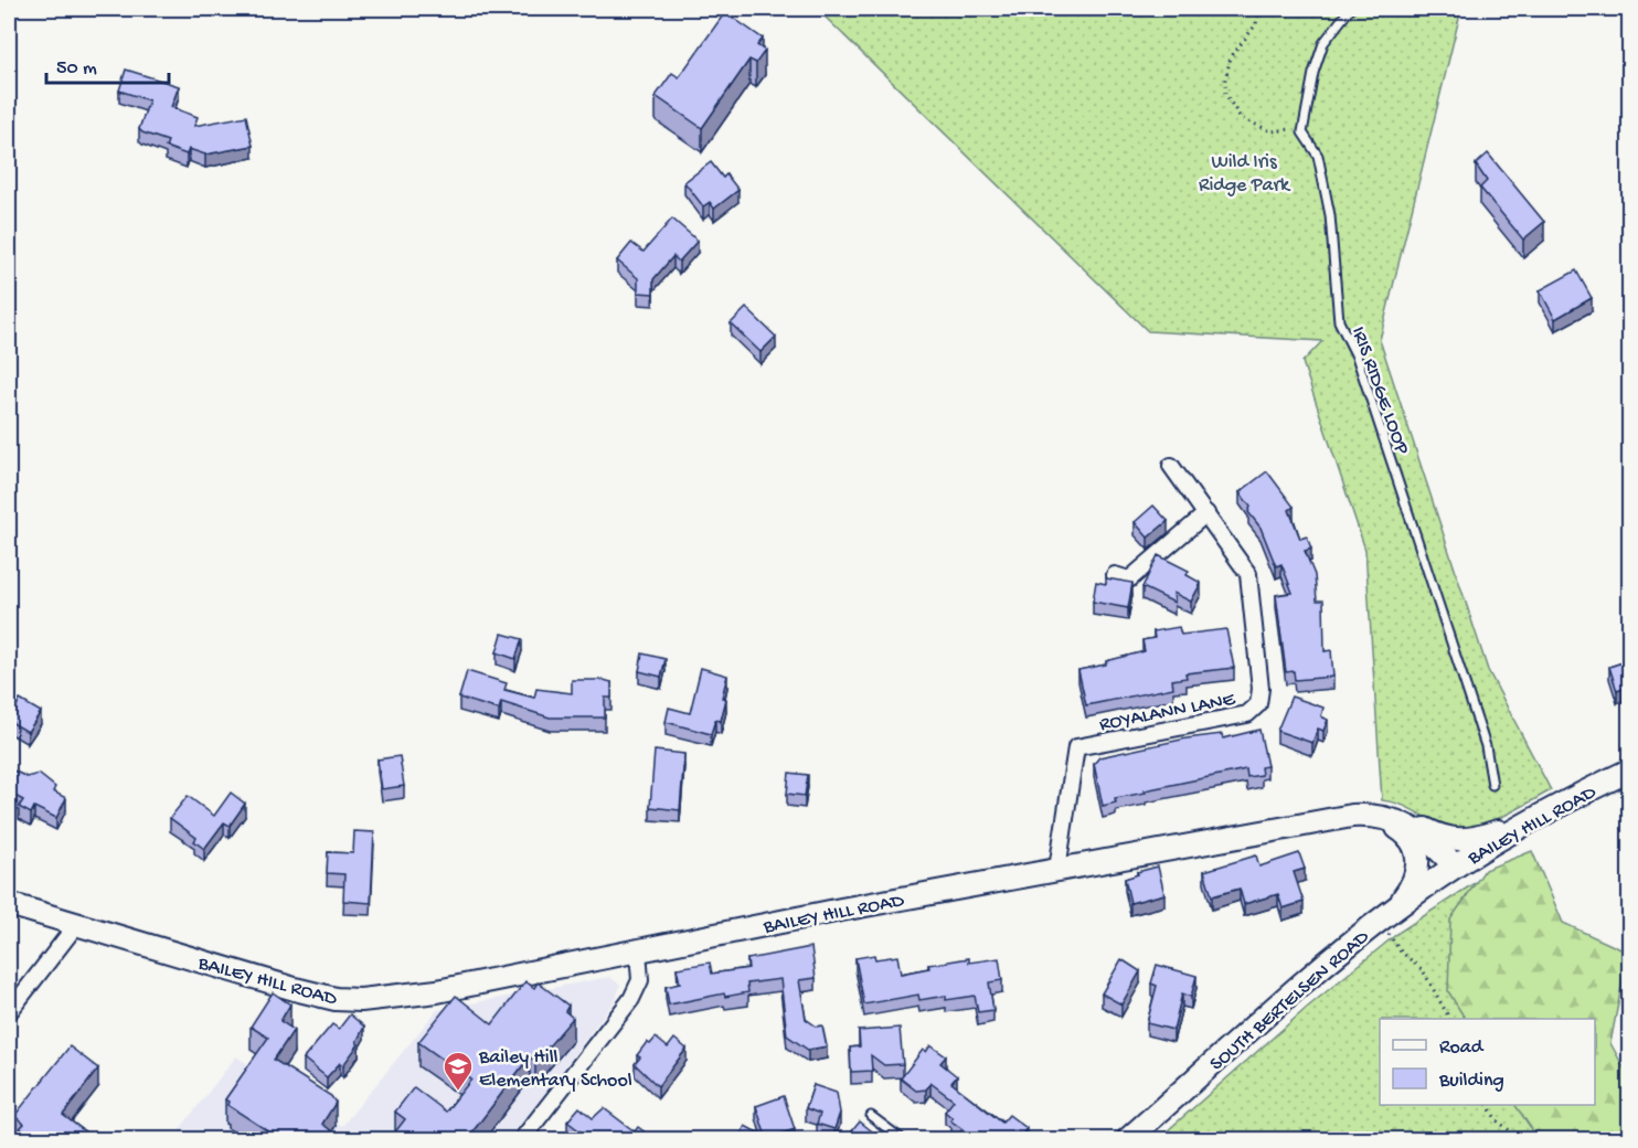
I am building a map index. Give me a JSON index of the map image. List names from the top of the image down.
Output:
{
  "streets": {
    "main road": ["BAILEY HILL ROAD", "SOUTH BERTELSEN ROAD"],
    "street": ["ROYALANN LANE"],
    "lane": ["IRIS RIDGE LOOP"]
  },
  "crossings": [
    ["ROYALANN LANE", "BAILEY HILL ROAD"],
    ["BAILEY HILL ROAD", "SOUTH BERTELSEN ROAD"]
  ],
  "parks": ["Wild Iris Ridge Park"],
  "places": {
    "school or university": ["Bailey Hill Elementary School"]
  },
  "legend": ["Road", "Building"],
  "scale_bar": "50 m"
}
